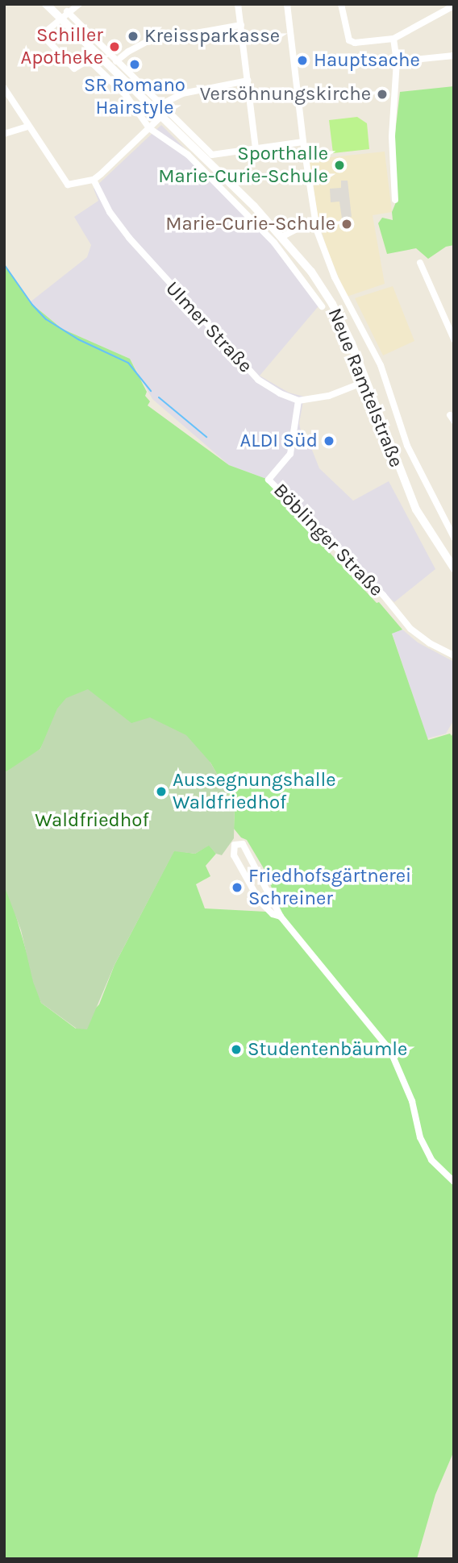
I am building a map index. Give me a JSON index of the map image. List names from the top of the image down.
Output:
{
  "streets": {
    "main road": ["Neue Ramtelstraße"],
    "street": ["Ulmer Straße", "Böblinger Straße"]
  },
  "crossings": [
    ["Ulmer Straße", "Böblinger Straße"]
  ],
  "parks": ["Waldfriedhof"],
  "places": [
    "Kreissparkasse",
    "Schiller Apotheke",
    "Hauptsache",
    "SR Romano Hairstyle",
    "Versöhnungskirche",
    "Sporthalle Marie-Curie-Schule",
    "Marie-Curie-Schule",
    "ALDI Süd",
    "Aussegnungshalle Waldfriedhof",
    "Friedhofsgärtnerei Schreiner",
    "Studentenbäumle"
  ]
}
